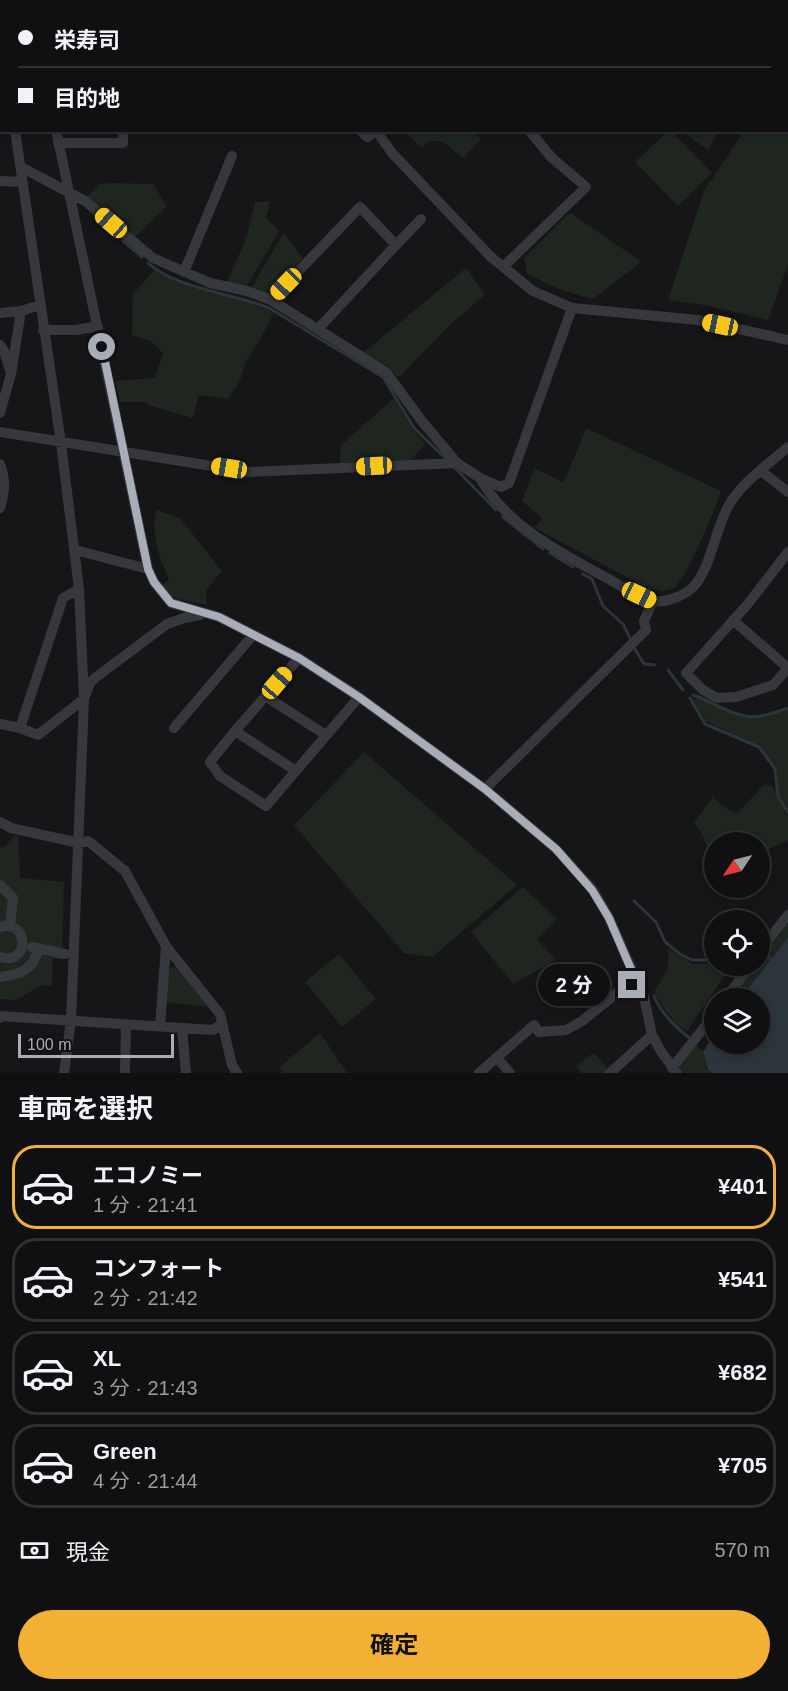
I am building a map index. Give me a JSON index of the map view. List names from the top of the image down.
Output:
{
  "scale_bar": "100 m",
  "north": "bottom left",
  "page": {
    "banner": ["栄寿司", "目的地"],
    "bubble": "2 分",
    "scale": "100 m",
    "heading": "車両を選択",
    "list": [
      {
        "name": "エコノミー",
        "note": "1 分 · 21:41",
        "value": "¥401"
      },
      {
        "name": "コンフォート",
        "note": "2 分 · 21:42",
        "value": "¥541"
      },
      {
        "name": "XL",
        "note": "3 分 · 21:43",
        "value": "¥682"
      },
      {
        "name": "Green",
        "note": "4 分 · 21:44",
        "value": "¥705"
      }
    ],
    "pay": ["現金", "570 m"],
    "buttons": "確定"
  }
}
